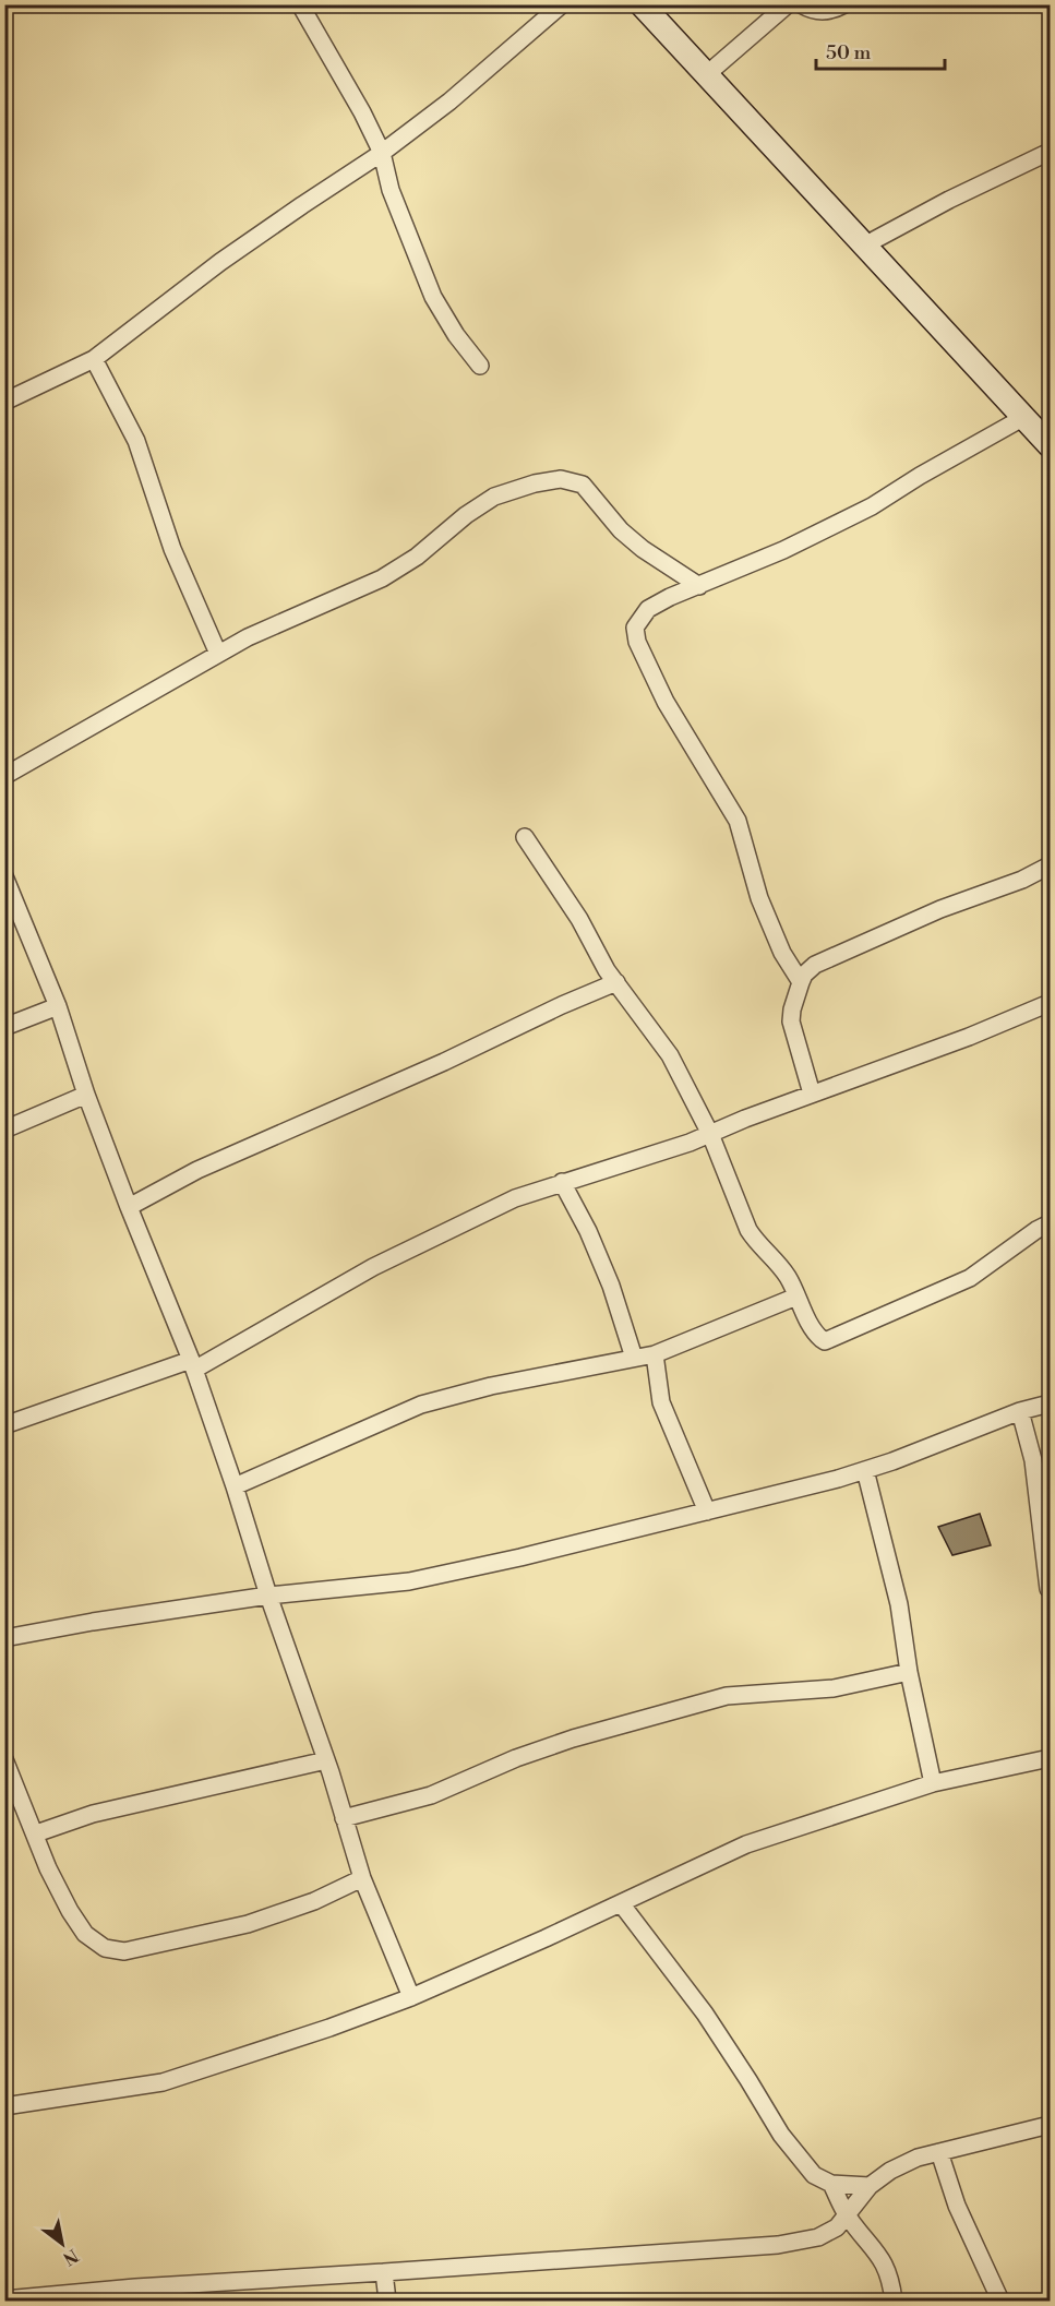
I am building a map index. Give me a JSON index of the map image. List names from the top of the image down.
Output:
{
  "scale_bar": "50 m",
  "north": "bottom right"
}
